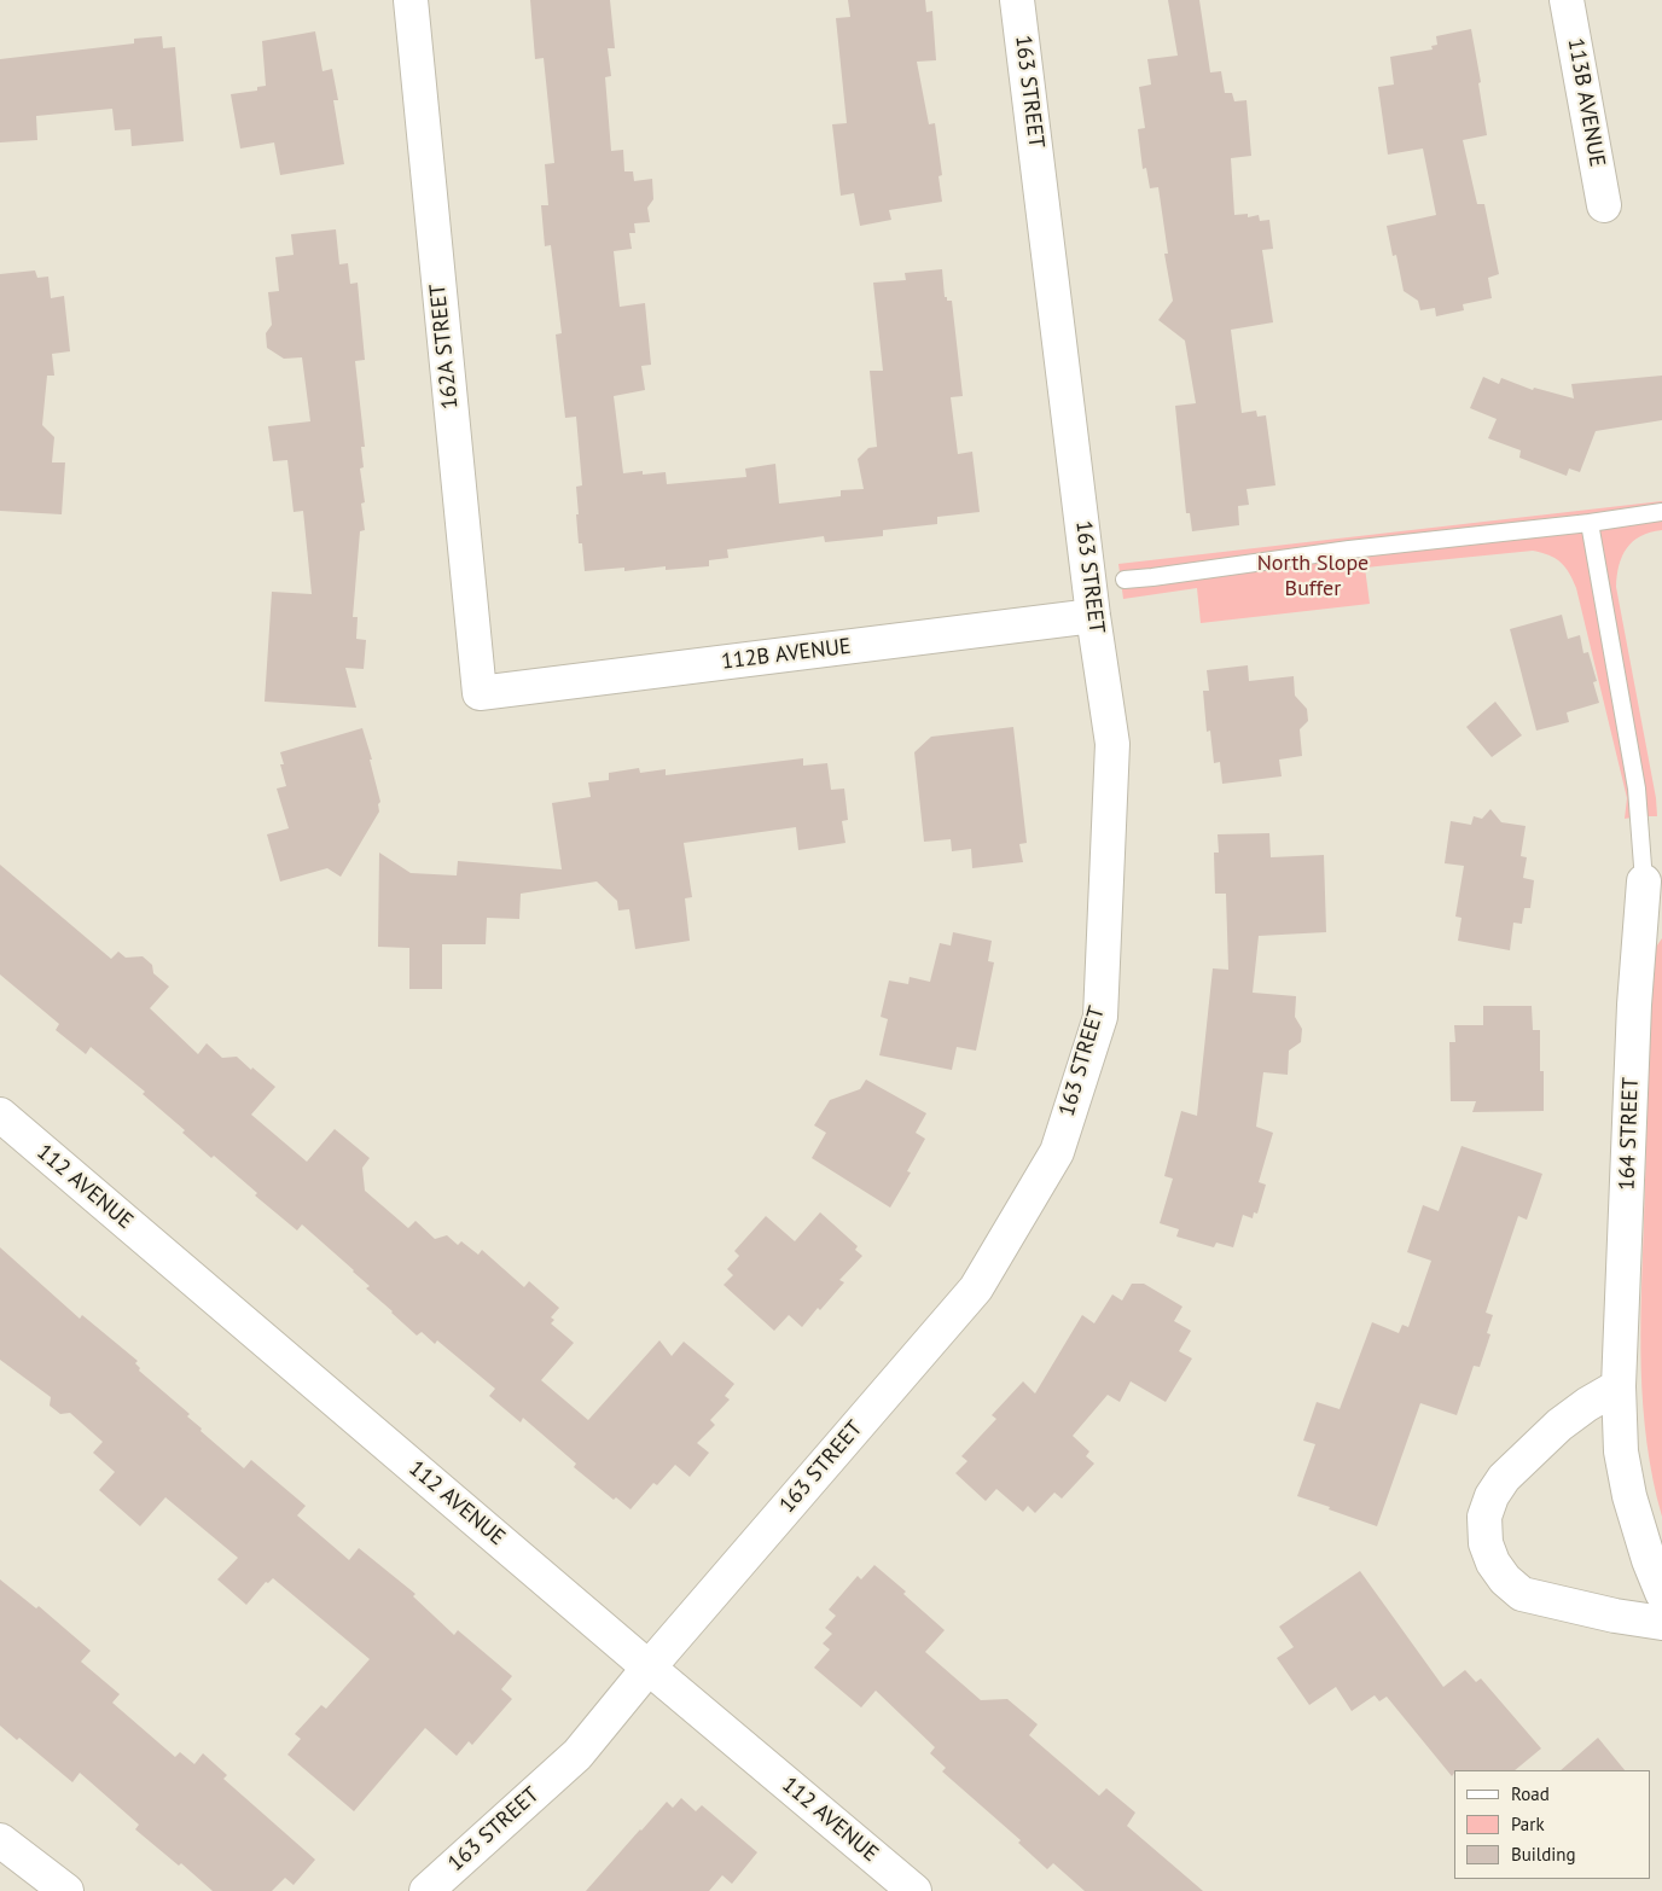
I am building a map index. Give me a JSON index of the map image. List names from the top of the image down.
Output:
{
  "streets": {
    "street": [
      "163 STREET",
      "113B AVENUE",
      "162A STREET",
      "112B AVENUE",
      "164 STREET",
      "112 AVENUE"
    ]
  },
  "crossings": [
    ["163 STREET", "112B AVENUE"],
    ["163 STREET", "112 AVENUE"],
    ["162A STREET", "112B AVENUE"]
  ],
  "parks": ["North Slope Buffer"],
  "legend": ["Road", "Park", "Building"]
}
